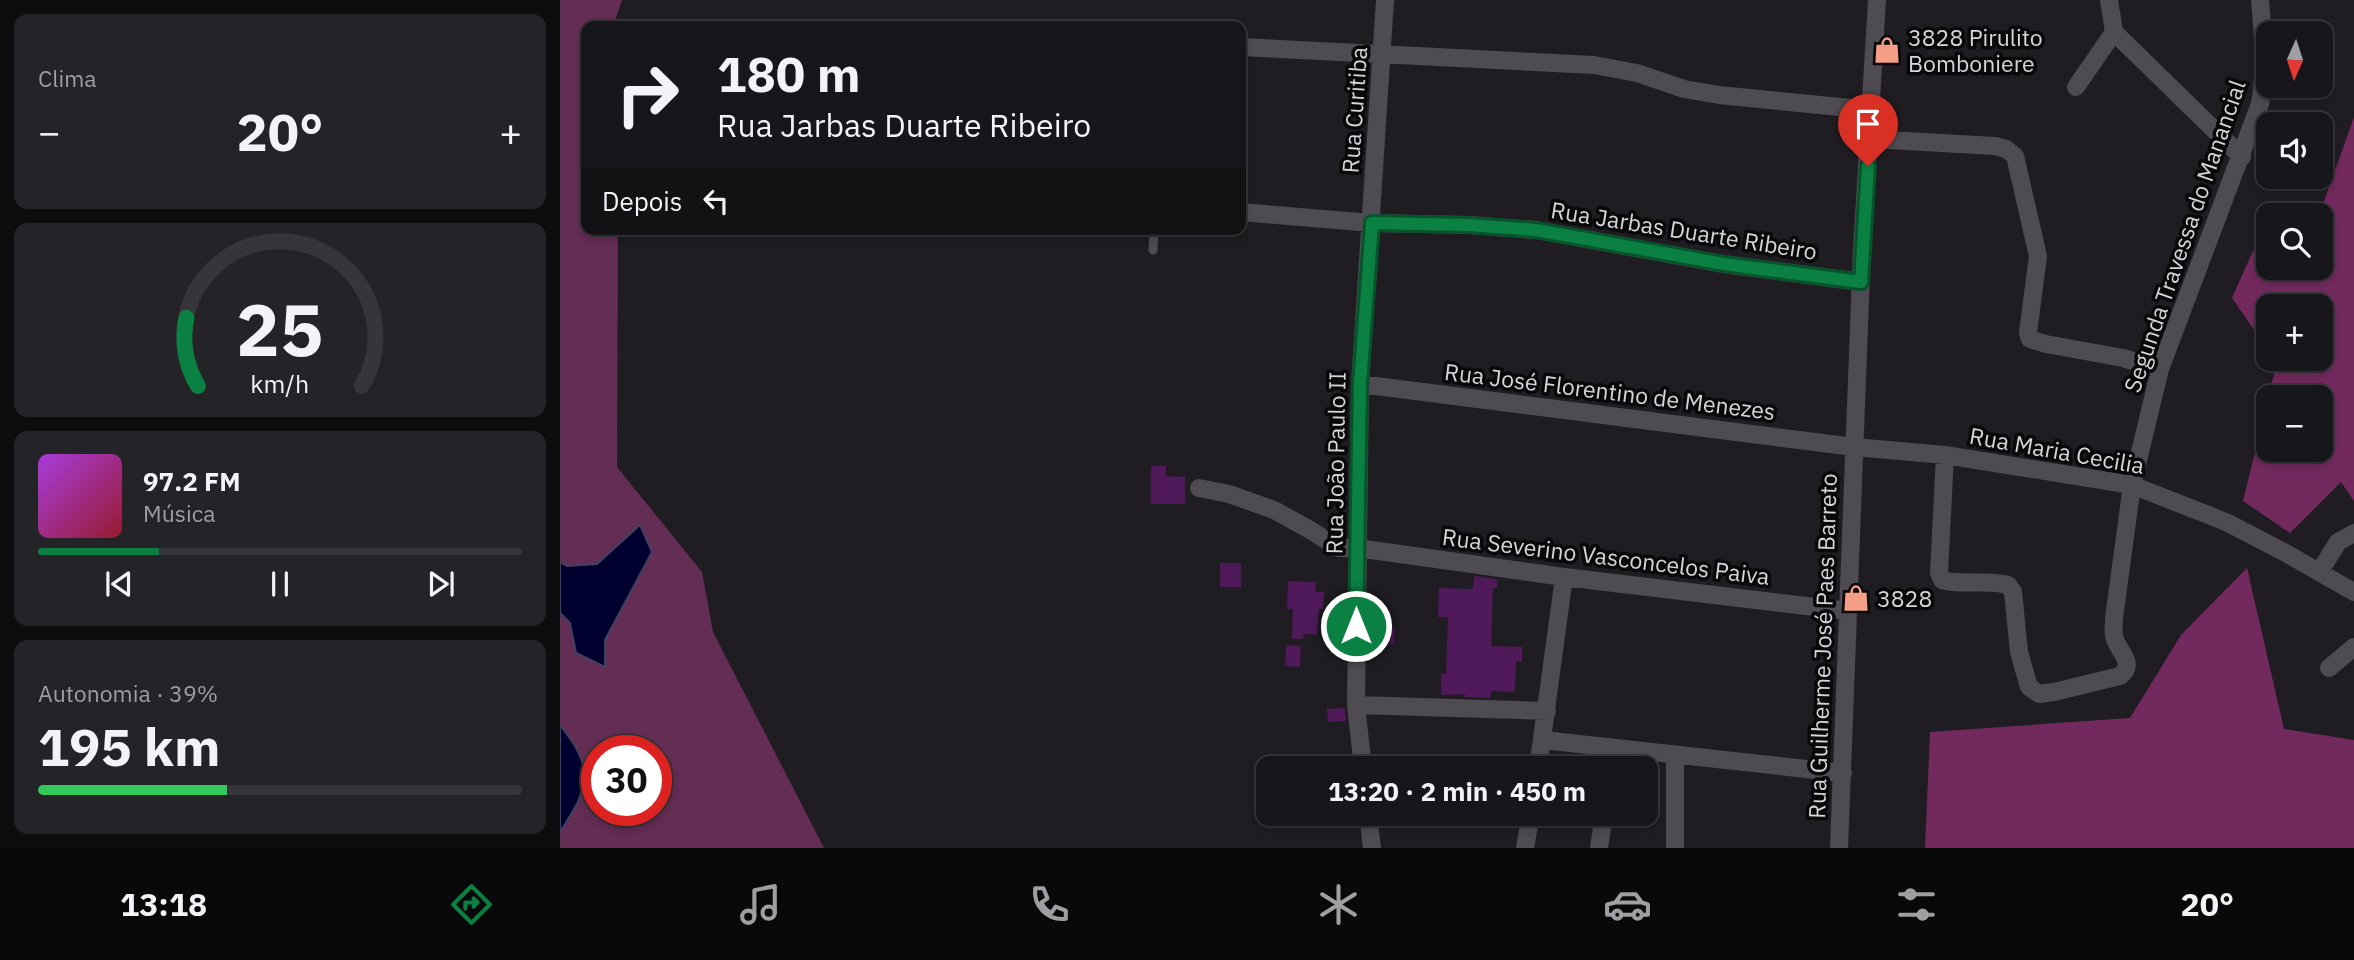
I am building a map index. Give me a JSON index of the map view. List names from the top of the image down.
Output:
{
  "streets": {
    "street": [
      "Rua Curitiba",
      "Rua Jarbas Duarte Ribeiro",
      "Segunda Travessa do Manancial",
      "Rua José Florentino de Menezes",
      "Rua Maria Cecilia",
      "Rua João Paulo II",
      "Rua Severino Vasconcelos Paiva",
      "Rua Guilherme José Paes Barreto"
    ]
  },
  "crossings": [
    ["Rua Curitiba", "Rua Jarbas Duarte Ribeiro"],
    ["Rua Curitiba", "Rua João Paulo II"],
    ["Rua Jarbas Duarte Ribeiro", "Rua João Paulo II"],
    ["Rua Jarbas Duarte Ribeiro", "Rua Guilherme José Paes Barreto"],
    ["Segunda Travessa do Manancial", "Rua Maria Cecilia"],
    ["Rua José Florentino de Menezes", "Rua Maria Cecilia"],
    ["Rua José Florentino de Menezes", "Rua João Paulo II"],
    ["Rua José Florentino de Menezes", "Rua Guilherme José Paes Barreto"],
    ["Rua Maria Cecilia", "Rua Guilherme José Paes Barreto"],
    ["Rua João Paulo II", "Rua Severino Vasconcelos Paiva"],
    ["Rua Severino Vasconcelos Paiva", "Rua Guilherme José Paes Barreto"]
  ],
  "places": {
    "shop": ["3828 Pirulito Bomboniere", "3828"]
  },
  "north": "bottom",
  "page": {
    "tile": [
      "Clima",
      ["Autonomia · 39%", "195 km"]
    ],
    "map_buttons": ["+", "−"],
    "turn": ["180 m", "Rua Jarbas Duarte Ribeiro"],
    "heat": ["−", "20°", "+"],
    "then": "Depois",
    "song": ["97.2 FM", "Música"],
    "limit": "30",
    "trip": "13:20 · 2 min · 450 m",
    "tabs": ["13:18", "20°"],
    "gauge": ["25", "km/h"]
  }
}
